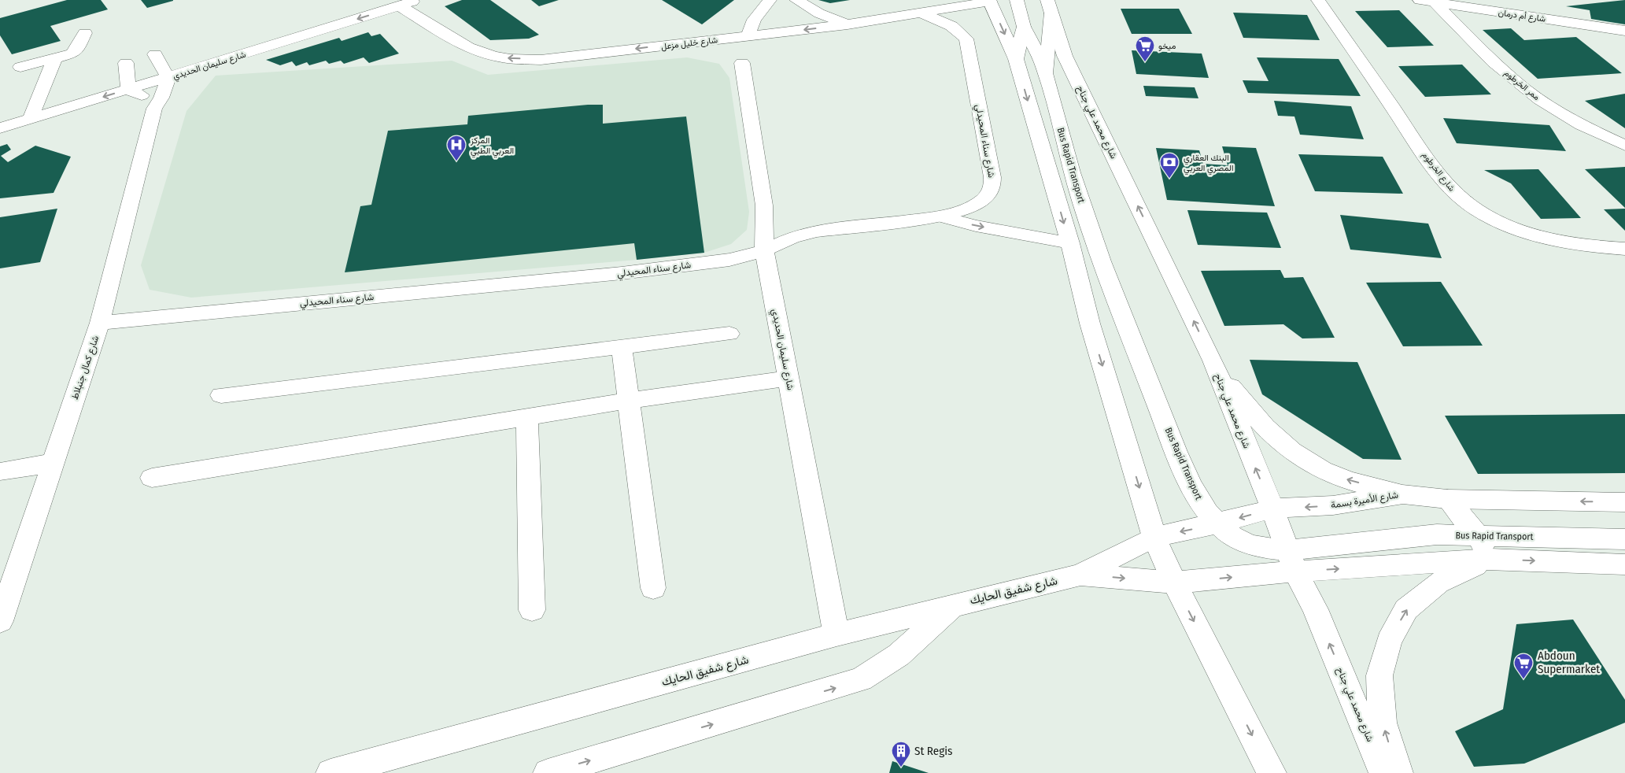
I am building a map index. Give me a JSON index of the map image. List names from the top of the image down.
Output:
{
  "streets": {
    "street": [
      "شارع أم درمان",
      "شارع خليل مزعل",
      "شارع سليمان الحديدي",
      "ممر الخرطوم",
      "شارع محمد علي جناح",
      "شارع سناء المحيدلي",
      "Bus Rapid Transport",
      "شارع الخرطوم",
      "شارع كمال جنبلاط",
      "شارع الأميرة بسمة",
      "شارع شفيق الحايك"
    ]
  },
  "crossings": [
    ["شارع أم درمان", "ممر الخرطوم"],
    ["شارع خليل مزعل", "شارع سليمان الحديدي"],
    ["شارع خليل مزعل", "شارع سناء المحيدلي"],
    ["شارع سليمان الحديدي", "شارع سناء المحيدلي"],
    ["شارع سليمان الحديدي", "شارع كمال جنبلاط"],
    ["شارع سليمان الحديدي", "شارع شفيق الحايك"],
    ["شارع محمد علي جناح", "Bus Rapid Transport"],
    ["شارع محمد علي جناح", "شارع الأميرة بسمة"],
    ["شارع سناء المحيدلي", "شارع كمال جنبلاط"],
    ["Bus Rapid Transport", "شارع الأميرة بسمة"],
    ["شارع الأميرة بسمة", "شارع شفيق الحايك"]
  ],
  "one_way": ["شارع خليل مزعل"],
  "places": {
    "supermarket": ["ميخو", "Abdoun Supermarket"],
    "hospital": ["المركز العربي الطبي"],
    "bank": ["البنك العقاري المصري العربي"],
    "building": ["St Regis"]
  }
}
